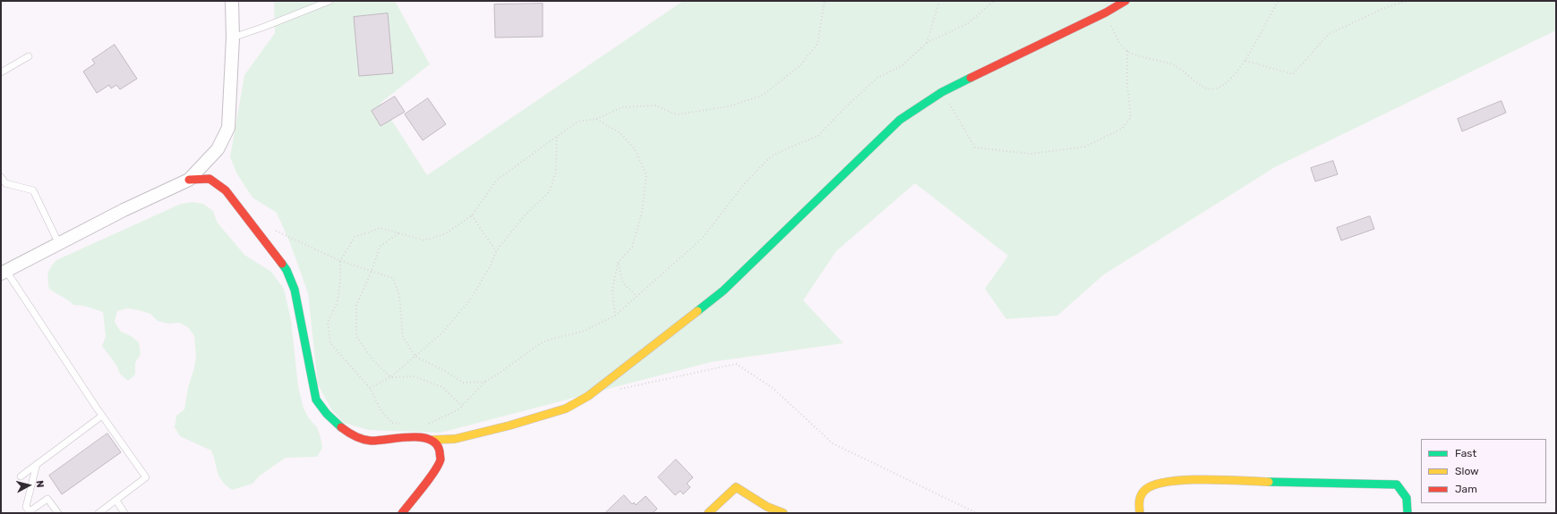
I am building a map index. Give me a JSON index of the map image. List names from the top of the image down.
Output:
{
  "legend": ["Fast", "Slow", "Jam"],
  "north": "right"
}
